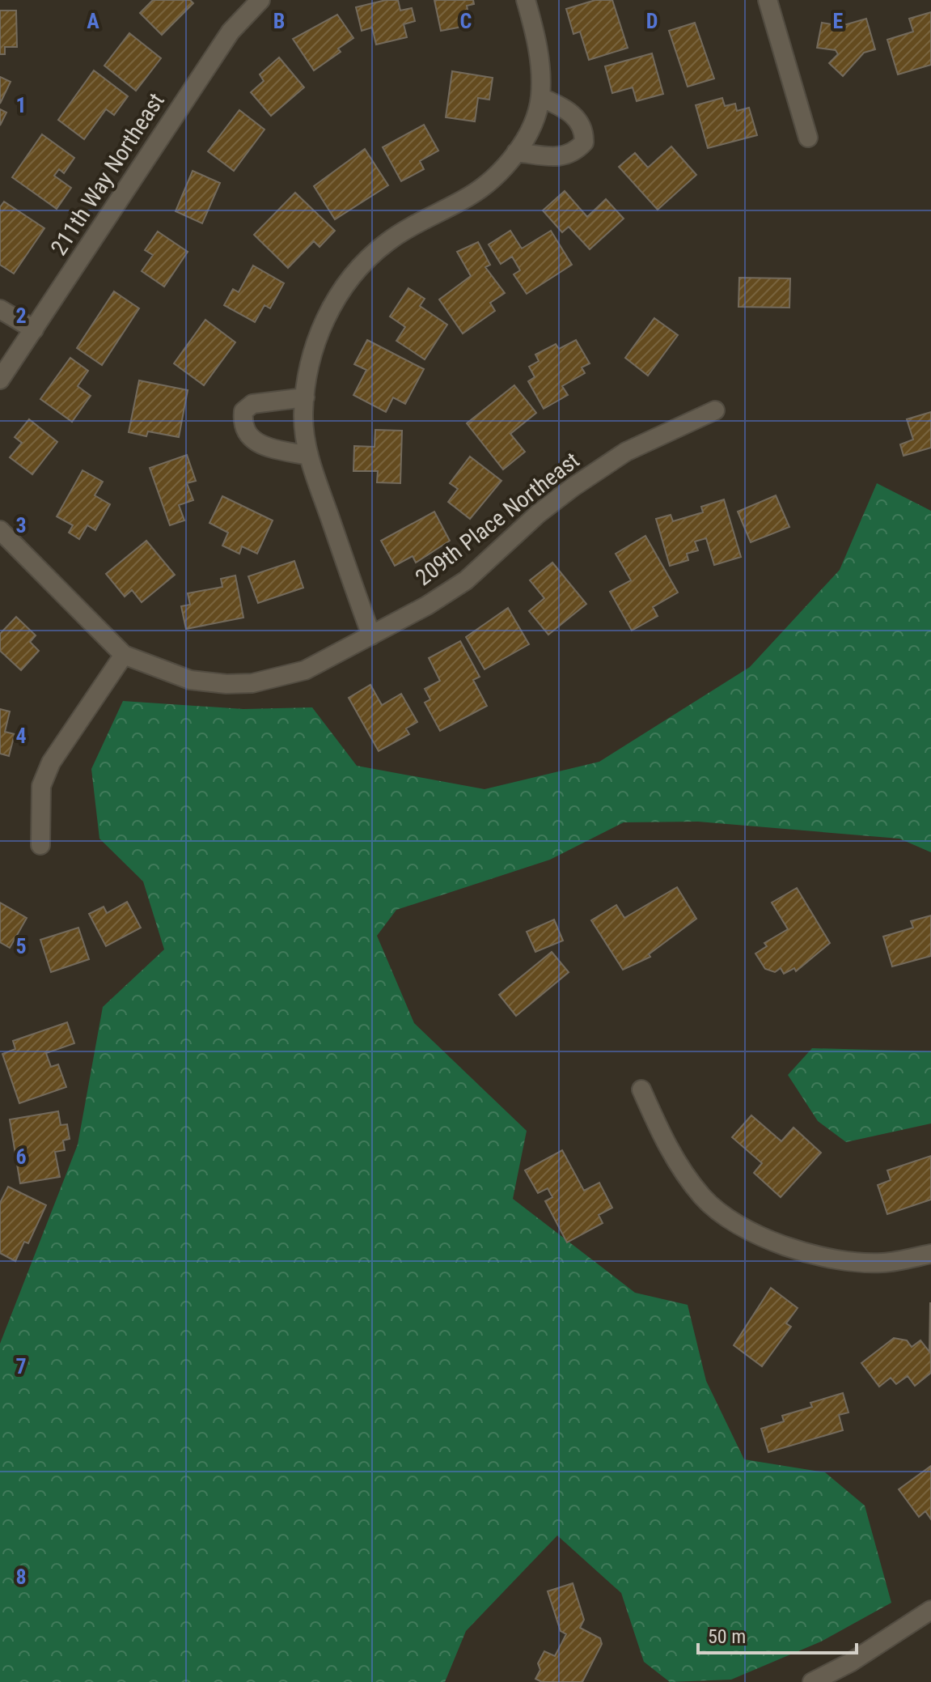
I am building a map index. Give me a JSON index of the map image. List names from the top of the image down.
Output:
{
  "streets": {
    "street": ["211th Way Northeast", "209th Place Northeast"]
  },
  "scale_bar": "50 m",
  "grid": {
    "columns": [
      "A",
      "B",
      "C",
      "D",
      "E"
    ],
    "rows": [
      "1",
      "2",
      "3",
      "4",
      "5",
      "6",
      "7",
      "8"
    ]
  }
}
